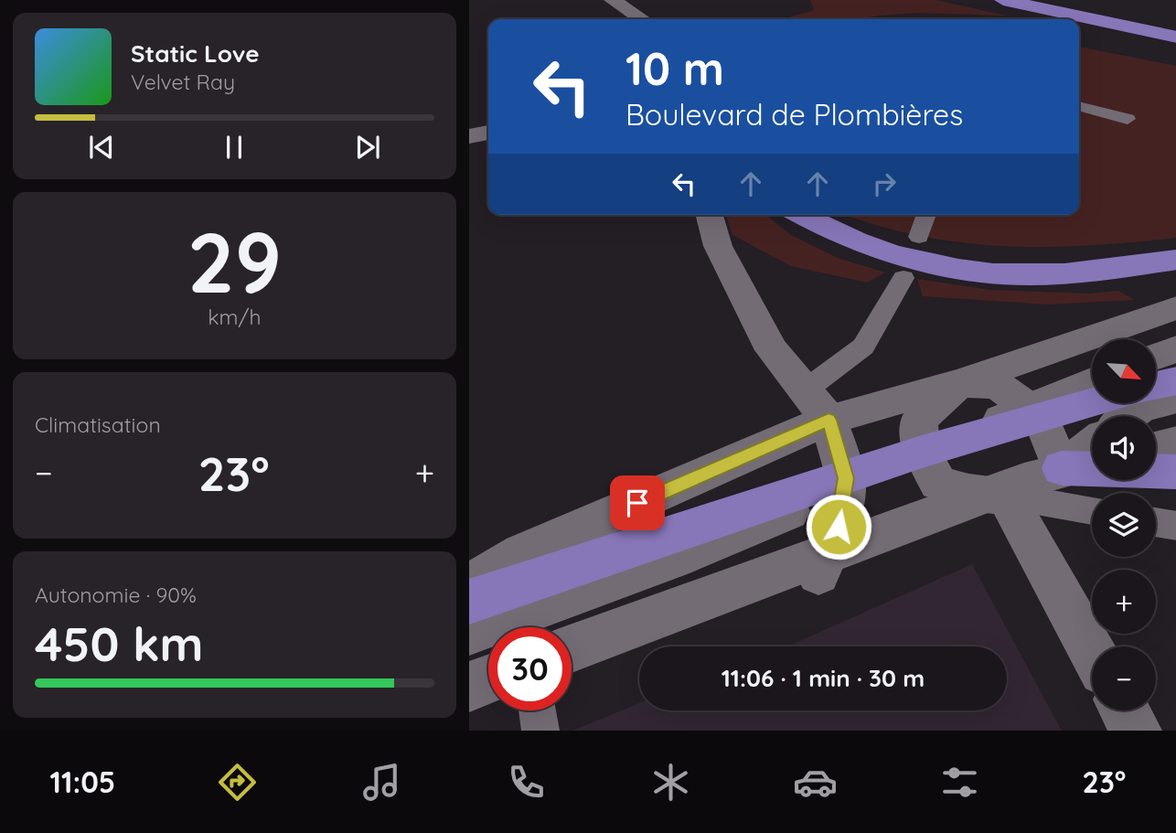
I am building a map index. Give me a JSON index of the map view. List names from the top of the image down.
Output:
{
  "north": "bottom right",
  "page": {
    "turn": ["10 m", "Boulevard de Plombières"],
    "song": ["Static Love", "Velvet Ray"],
    "tile": [
      ["29", "km/h"],
      "Climatisation",
      ["Autonomie · 90%", "450 km"]
    ],
    "map_buttons": ["+", "−"],
    "heat": ["−", "23°", "+"],
    "limit": "30",
    "trip": "11:06 · 1 min · 30 m",
    "tabs": ["11:05", "23°"]
  }
}
